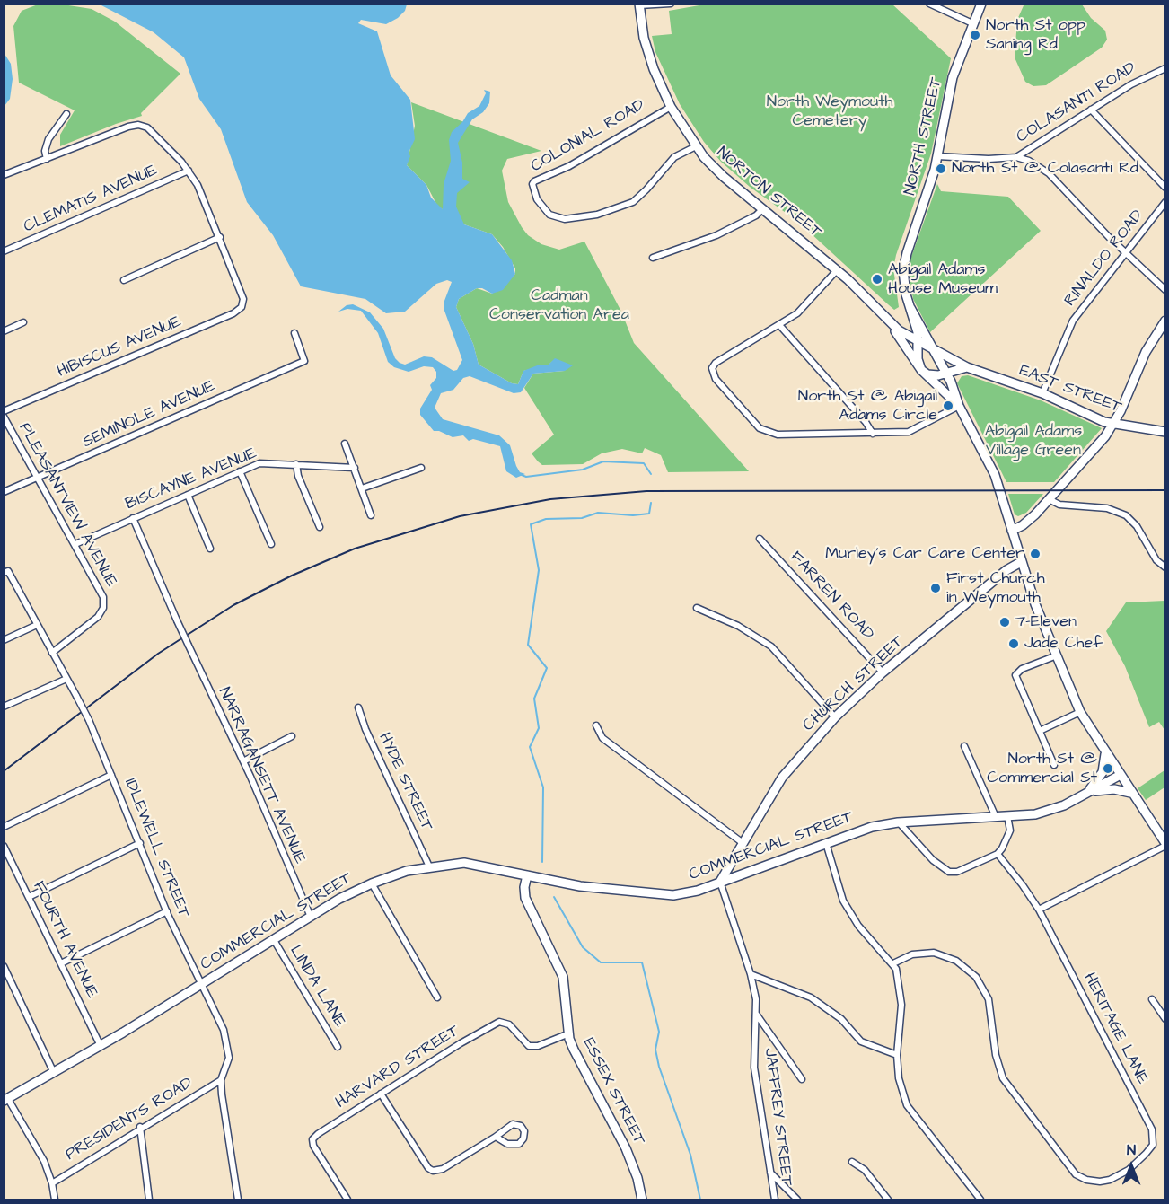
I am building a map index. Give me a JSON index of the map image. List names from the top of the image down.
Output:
{
  "streets": {
    "street": [
      "COLASANTI ROAD",
      "COLONIAL ROAD",
      "NORTH STREET",
      "NORTON STREET",
      "CLEMATIS AVENUE",
      "RINALDO ROAD",
      "HIBISCUS AVENUE",
      "EAST STREET",
      "SEMINOLE AVENUE",
      "BISCAYNE AVENUE",
      "PLEASANTVIEW AVENUE",
      "FARREN ROAD",
      "CHURCH STREET",
      "NARRAGANSETT AVENUE",
      "HYDE STREET",
      "COMMERCIAL STREET",
      "IDLEWELL STREET",
      "FOURTH AVENUE",
      "LINDA LANE",
      "HERITAGE LANE",
      "HARVARD STREET",
      "ESSEX STREET",
      "JAFFREY STREET",
      "PRESIDENTS ROAD"
    ]
  },
  "crossings": [
    ["COLASANTI ROAD", "NORTH STREET"],
    ["COLONIAL ROAD", "NORTON STREET"],
    ["NORTH STREET", "NORTON STREET"],
    ["NORTH STREET", "EAST STREET"],
    ["NORTH STREET", "CHURCH STREET"],
    ["NORTH STREET", "COMMERCIAL STREET"],
    ["NORTON STREET", "EAST STREET"],
    ["RINALDO ROAD", "EAST STREET"],
    ["SEMINOLE AVENUE", "PLEASANTVIEW AVENUE"],
    ["BISCAYNE AVENUE", "PLEASANTVIEW AVENUE"],
    ["BISCAYNE AVENUE", "NARRAGANSETT AVENUE"],
    ["PLEASANTVIEW AVENUE", "IDLEWELL STREET"],
    ["FARREN ROAD", "CHURCH STREET"],
    ["CHURCH STREET", "COMMERCIAL STREET"],
    ["CHURCH STREET", "JAFFREY STREET"],
    ["NARRAGANSETT AVENUE", "COMMERCIAL STREET"],
    ["HYDE STREET", "COMMERCIAL STREET"],
    ["COMMERCIAL STREET", "IDLEWELL STREET"],
    ["COMMERCIAL STREET", "FOURTH AVENUE"],
    ["COMMERCIAL STREET", "LINDA LANE"],
    ["COMMERCIAL STREET", "ESSEX STREET"],
    ["COMMERCIAL STREET", "JAFFREY STREET"],
    ["IDLEWELL STREET", "PRESIDENTS ROAD"],
    ["HARVARD STREET", "ESSEX STREET"]
  ],
  "parks": ["North Weymouth Cemetery", "Cadman Conservation Area", "Abigail Adams Village Green"],
  "places": [
    "North St opp Saning Rd",
    "North St @ Colasanti Rd",
    "Abigail Adams House Museum",
    "North St @ Abigail Adams Circle",
    "Murley's Car Care Center",
    "First Church in Weymouth",
    "7-Eleven",
    "Jade Chef",
    "North St @ Commercial St"
  ],
  "north": "top"
}
